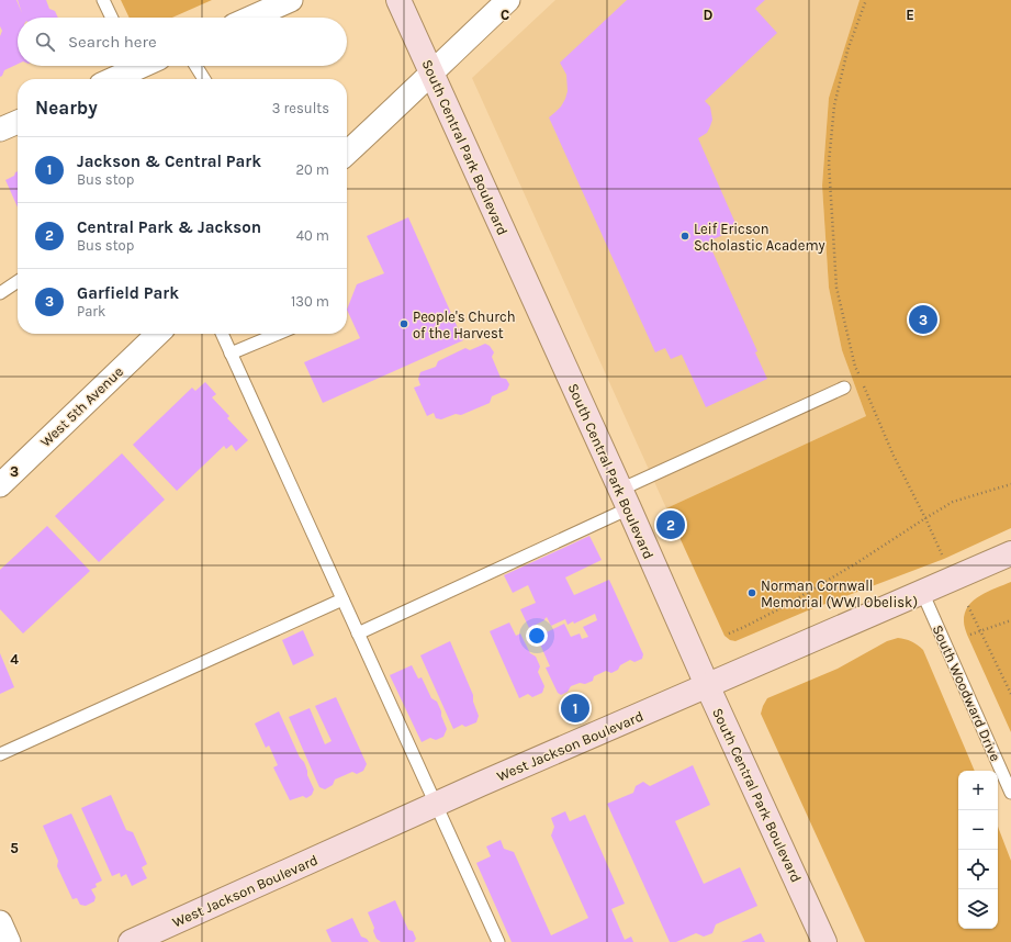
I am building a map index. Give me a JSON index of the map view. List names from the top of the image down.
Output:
{
  "streets": {
    "street": ["South Central Park Boulevard", "West 5th Avenue", "West Jackson Boulevard"],
    "lane": ["South Woodward Drive"]
  },
  "crossings": [
    ["South Central Park Boulevard", "West Jackson Boulevard"],
    ["South Woodward Drive", "West Jackson Boulevard"]
  ],
  "places": ["Leif Ericson Scholastic Academy", "People's Church of the Harvest", "Norman Cornwall Memorial (WWI Obelisk)"],
  "page": {
    "search": "Search here",
    "heading": ["Nearby", "3 results"],
    "list": [
      {
        "mark": "1",
        "name": "Jackson & Central Park",
        "note": "Bus stop",
        "value": "20 m"
      },
      {
        "mark": "2",
        "name": "Central Park & Jackson",
        "note": "Bus stop",
        "value": "40 m"
      },
      {
        "mark": "3",
        "name": "Garfield Park",
        "note": "Park",
        "value": "130 m"
      }
    ],
    "pins": ["3", "2", "1"],
    "map_buttons": ["+", "−"]
  },
  "grid": {
    "columns": ["C", "D", "E"],
    "rows": ["3", "4", "5"]
  }
}
